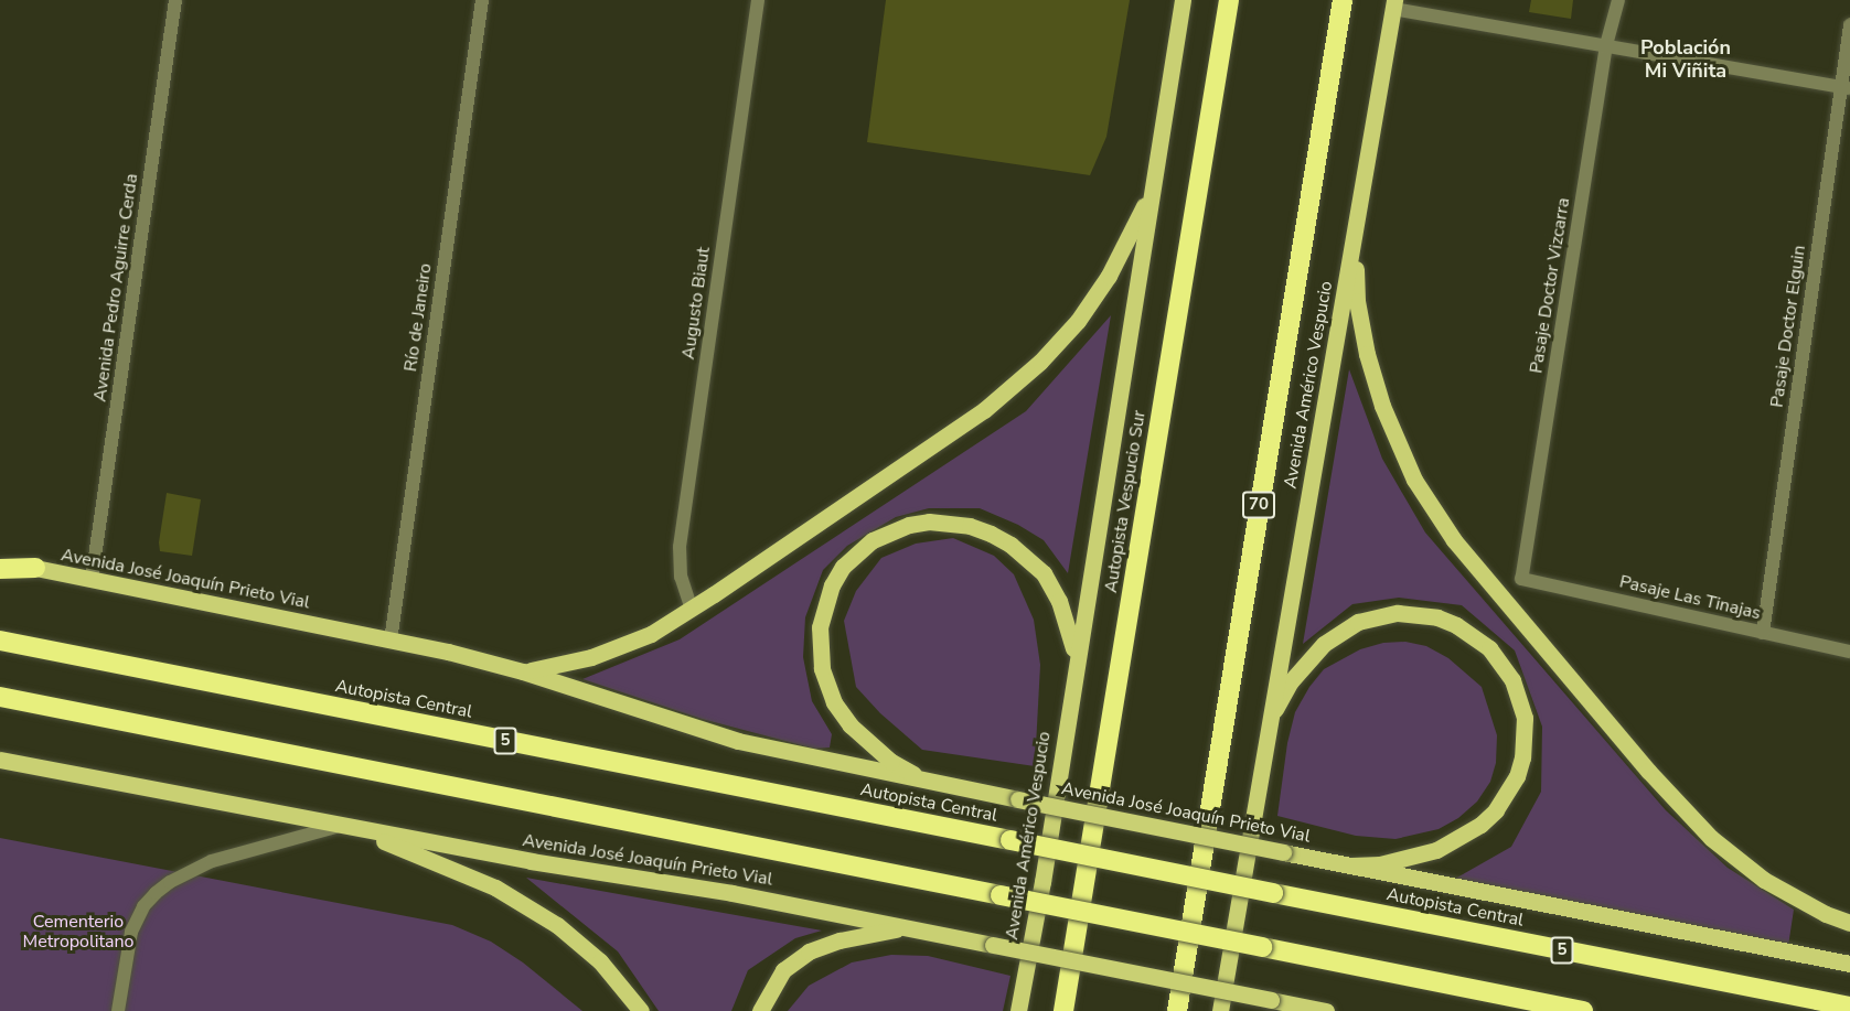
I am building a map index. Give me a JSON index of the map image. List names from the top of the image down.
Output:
{
  "streets": {
    "highway": [
      "Autopista Vespucio Sur",
      "70",
      "Autopista Central",
      "5"
    ],
    "main road": ["Avenida Américo Vespucio", "Avenida José Joaquín Prieto Vial"],
    "street": [
      "Pasaje Doctor Vizcarra",
      "Avenida Pedro Aguirre Cerda",
      "Augusto Biaut",
      "Río de Janeiro",
      "Pasaje Doctor Elguin",
      "Pasaje Las Tinajas"
    ]
  },
  "crossings": [
    ["Pasaje Doctor Vizcarra", "Pasaje Las Tinajas"],
    ["Avenida Pedro Aguirre Cerda", "Avenida José Joaquín Prieto Vial"],
    ["Augusto Biaut", "Avenida José Joaquín Prieto Vial"],
    ["Río de Janeiro", "Avenida José Joaquín Prieto Vial"],
    ["Pasaje Doctor Elguin", "Pasaje Las Tinajas"],
    ["Avenida Américo Vespucio", "Avenida José Joaquín Prieto Vial"]
  ],
  "districts": ["Población Mi Viñita"],
  "parks": ["Cementerio Metropolitano"]
}
